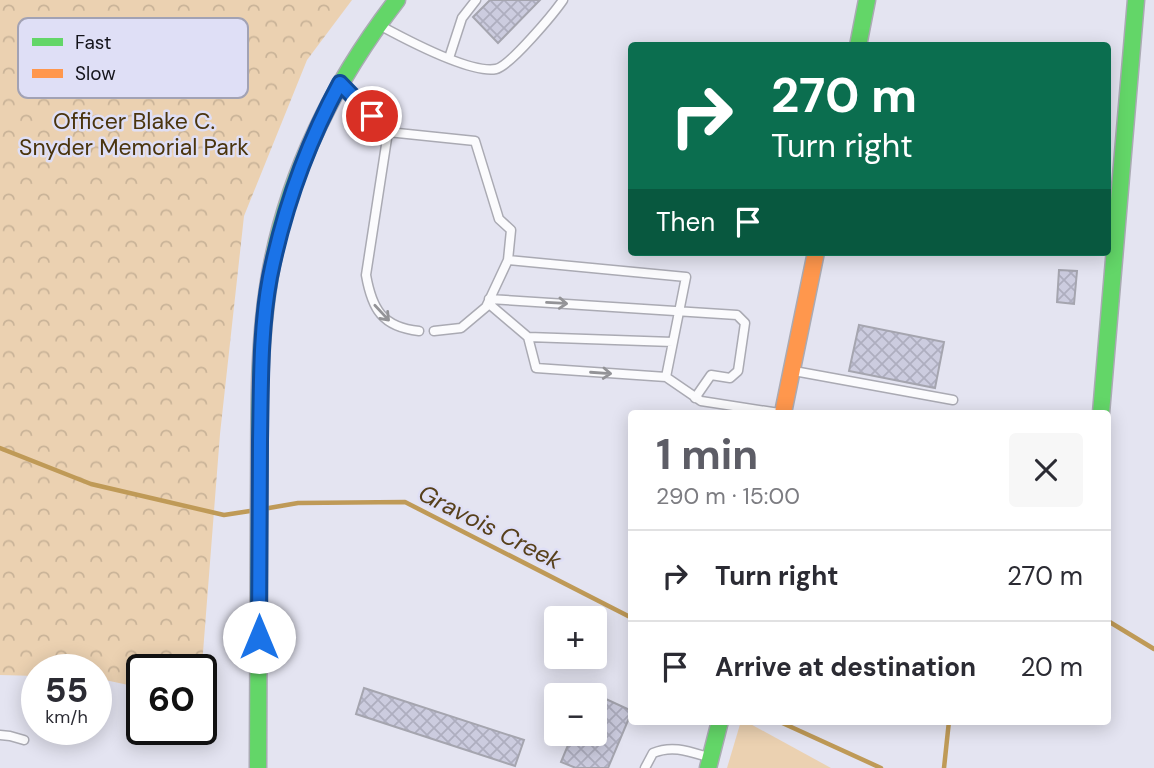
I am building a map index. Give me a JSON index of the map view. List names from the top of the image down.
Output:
{
  "water": ["Gravois Creek"],
  "parks": ["Officer Blake C. Snyder Memorial Park"],
  "legend": ["Fast", "Slow"],
  "page": {
    "turn": ["270 m", "Turn right"],
    "then": "Then",
    "heading": ["1 min", "290 m · 15:00"],
    "list": [
      {
        "name": "Turn right",
        "value": "270 m"
      },
      {
        "name": "Arrive at destination",
        "value": "20 m"
      }
    ],
    "map_buttons": ["+", "−"],
    "speed": "55 km/h",
    "limit": "60"
  }
}
